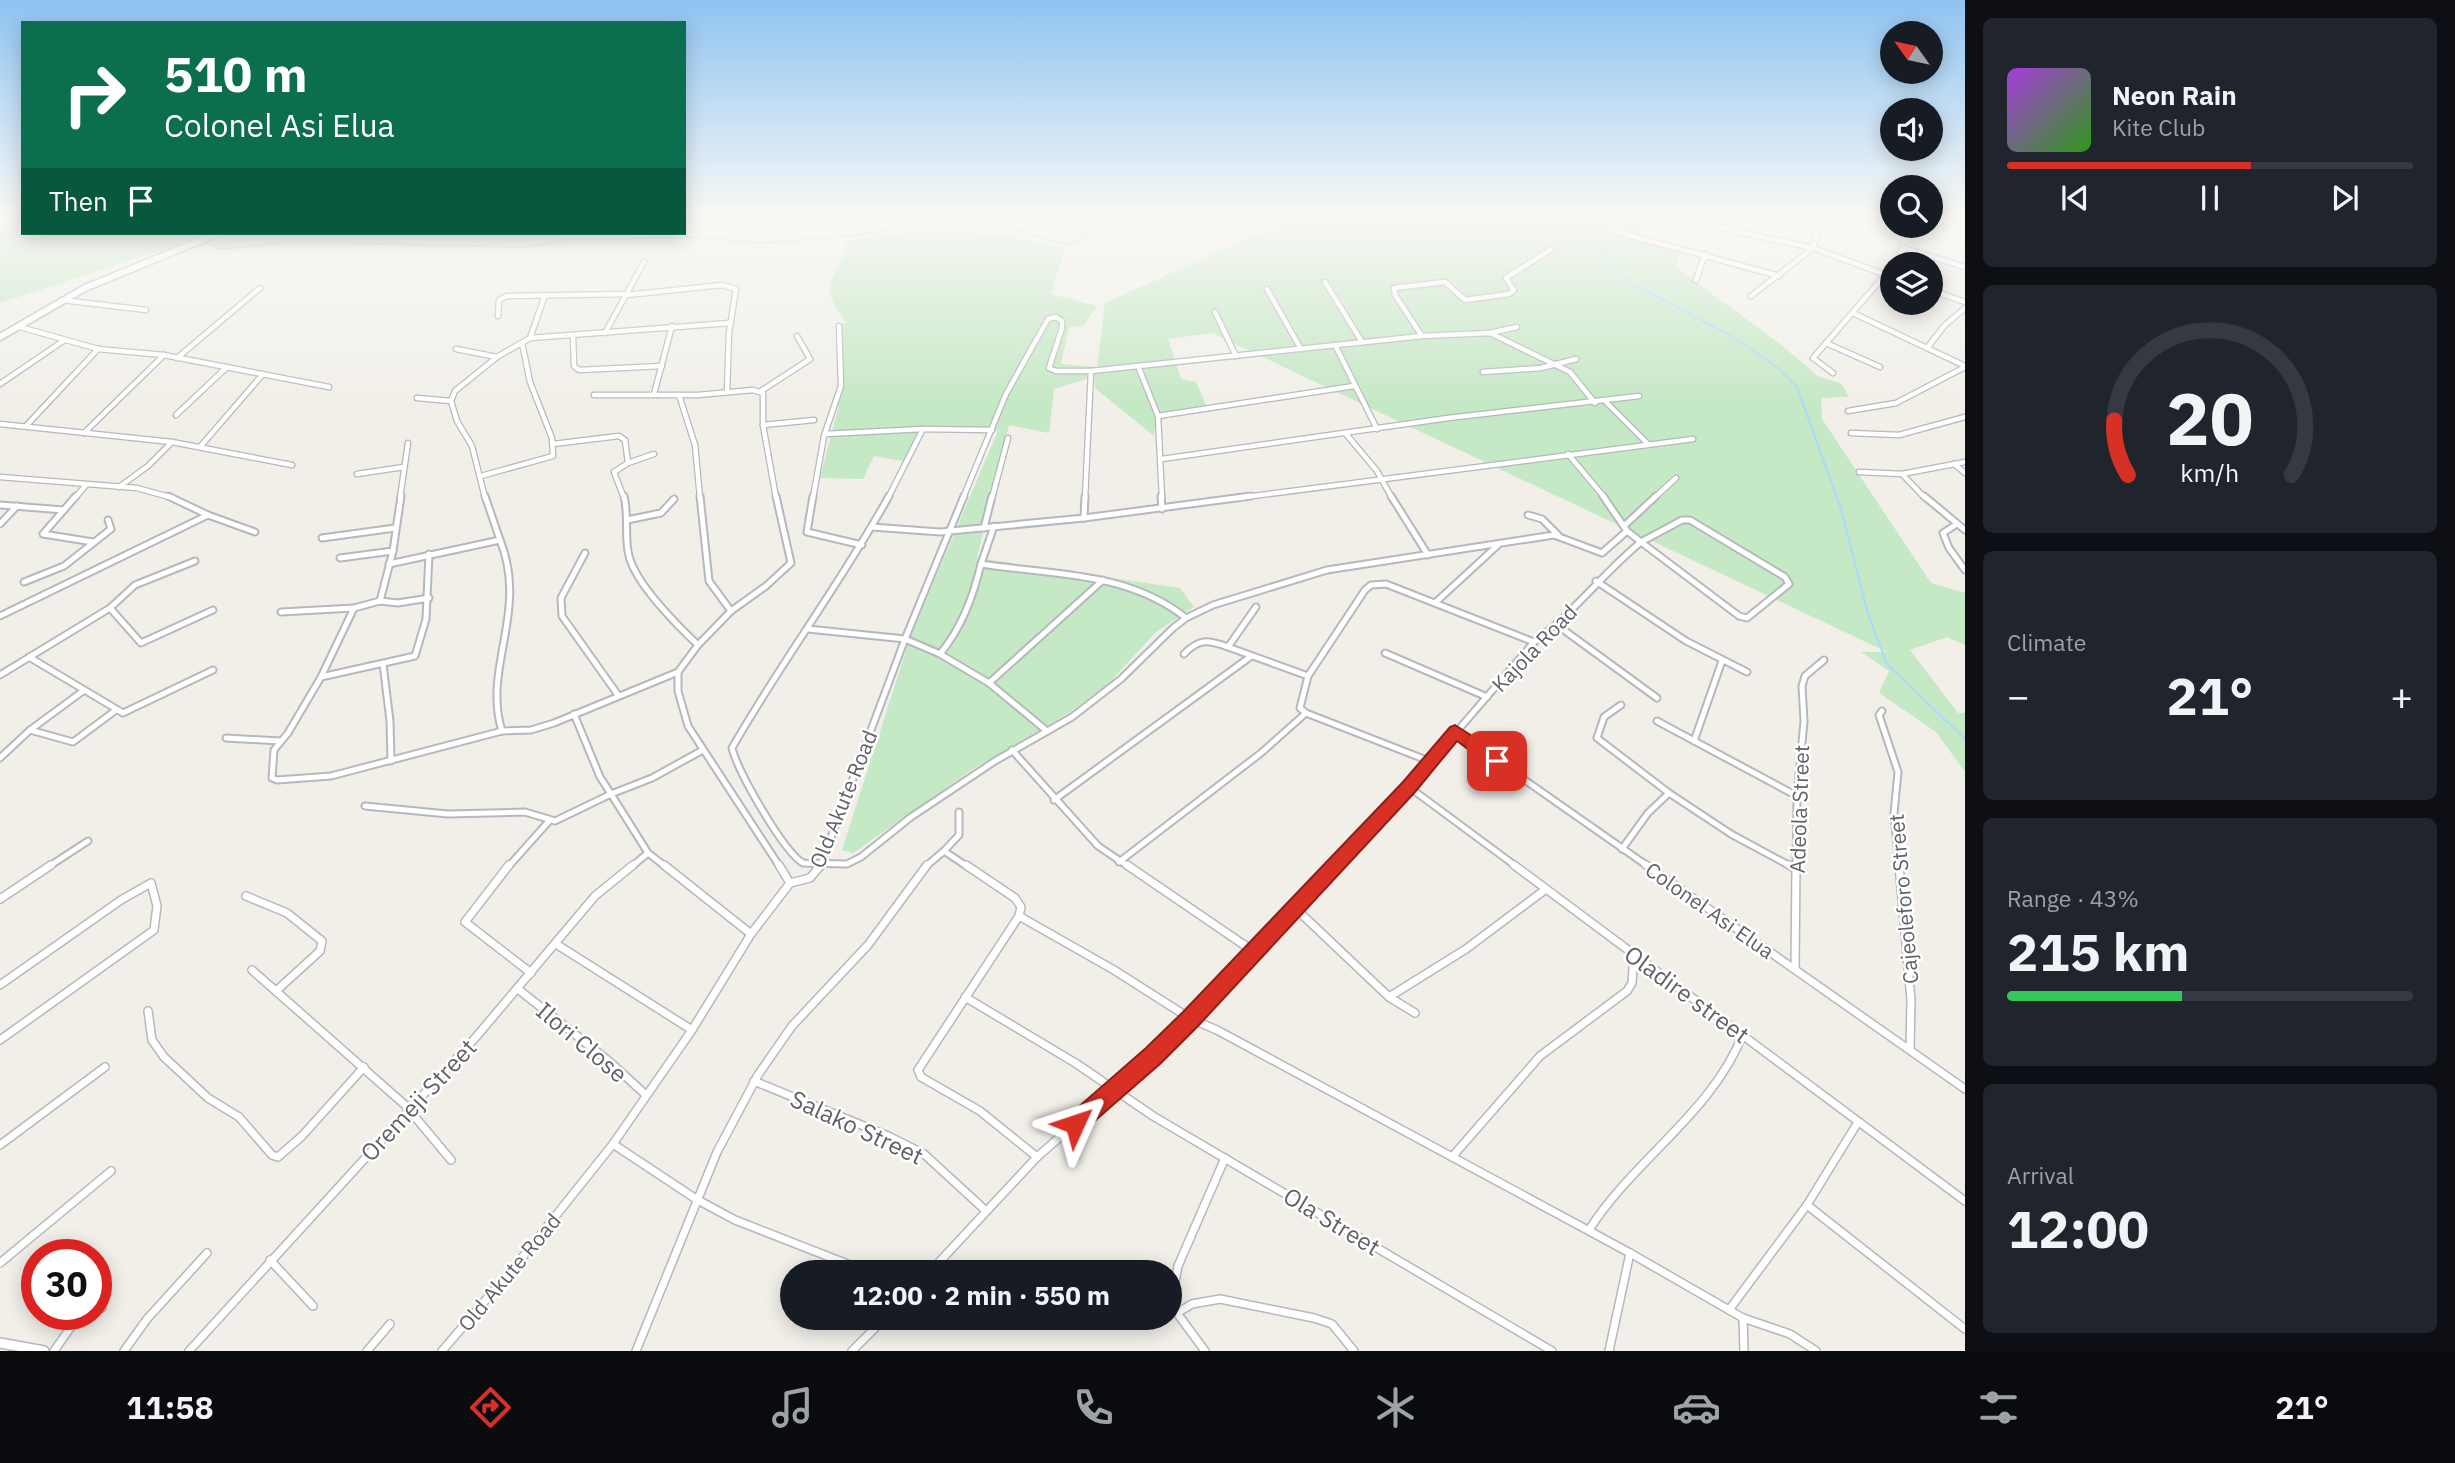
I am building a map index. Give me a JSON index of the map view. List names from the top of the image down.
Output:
{
  "streets": {
    "street": [
      "Kajola Road",
      "Old Akute Road",
      "Adeola Street",
      "Cajeoleforo Street",
      "Colonel Asi Elua",
      "Oladire street",
      "Ilori Close",
      "Oremeji Street",
      "Salako Street",
      "Ola Street"
    ]
  },
  "crossings": [
    ["Kajola Road", "Colonel Asi Elua"],
    ["Kajola Road", "Oladire street"],
    ["Kajola Road", "Salako Street"],
    ["Kajola Road", "Ola Street"],
    ["Old Akute Road", "Ilori Close"],
    ["Adeola Street", "Colonel Asi Elua"],
    ["Cajeoleforo Street", "Colonel Asi Elua"],
    ["Ilori Close", "Oremeji Street"]
  ],
  "north": "top left",
  "page": {
    "turn": ["510 m", "Colonel Asi Elua"],
    "song": ["Neon Rain", "Kite Club"],
    "then": "Then",
    "tile": [
      "Climate",
      ["Range · 43%", "215 km"],
      ["Arrival", "12:00"]
    ],
    "heat": ["−", "21°", "+"],
    "limit": "30",
    "trip": "12:00 · 2 min · 550 m",
    "tabs": ["11:58", "21°"],
    "gauge": ["20", "km/h"]
  }
}
